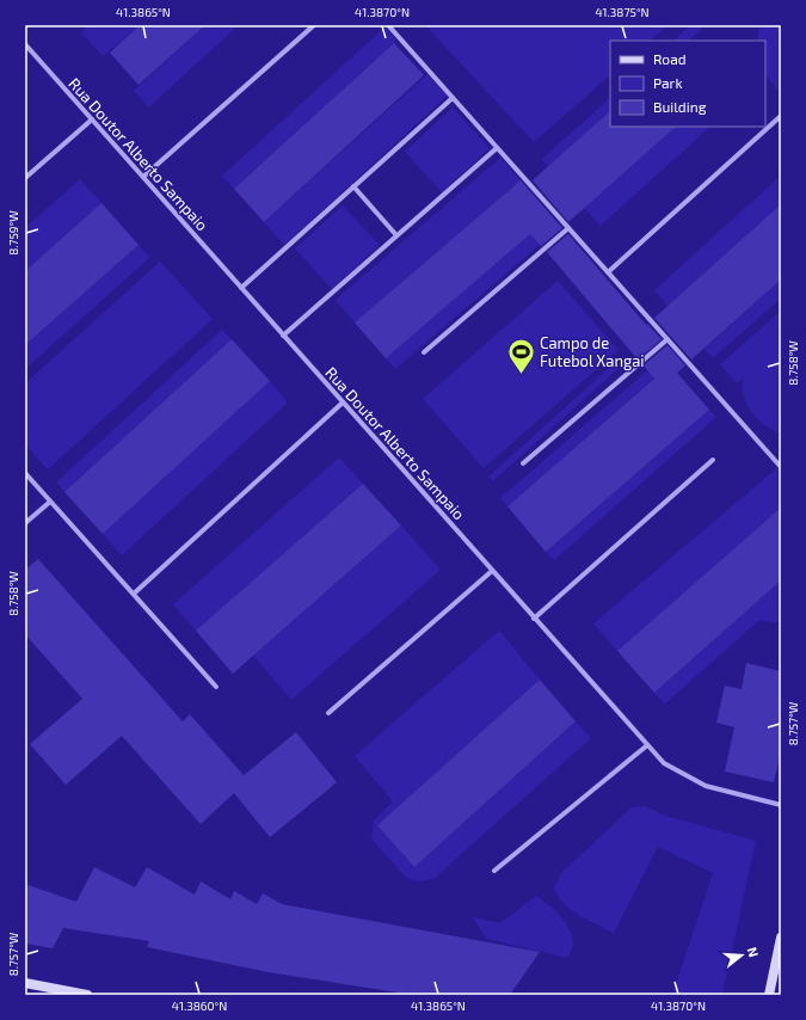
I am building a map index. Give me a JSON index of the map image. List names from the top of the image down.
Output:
{
  "streets": {
    "street": ["Rua Doutor Alberto Sampaio"]
  },
  "places": {
    "sports": ["Campo de Futebol Xangai"]
  },
  "legend": ["Road", "Park", "Building"],
  "north": "right",
  "coordinates": [
    "41.3865°N",
    "41.3870°N",
    "41.3875°N",
    "8.759°W",
    "8.758°W",
    "8.757°W",
    "41.3860°N"
  ]
}
